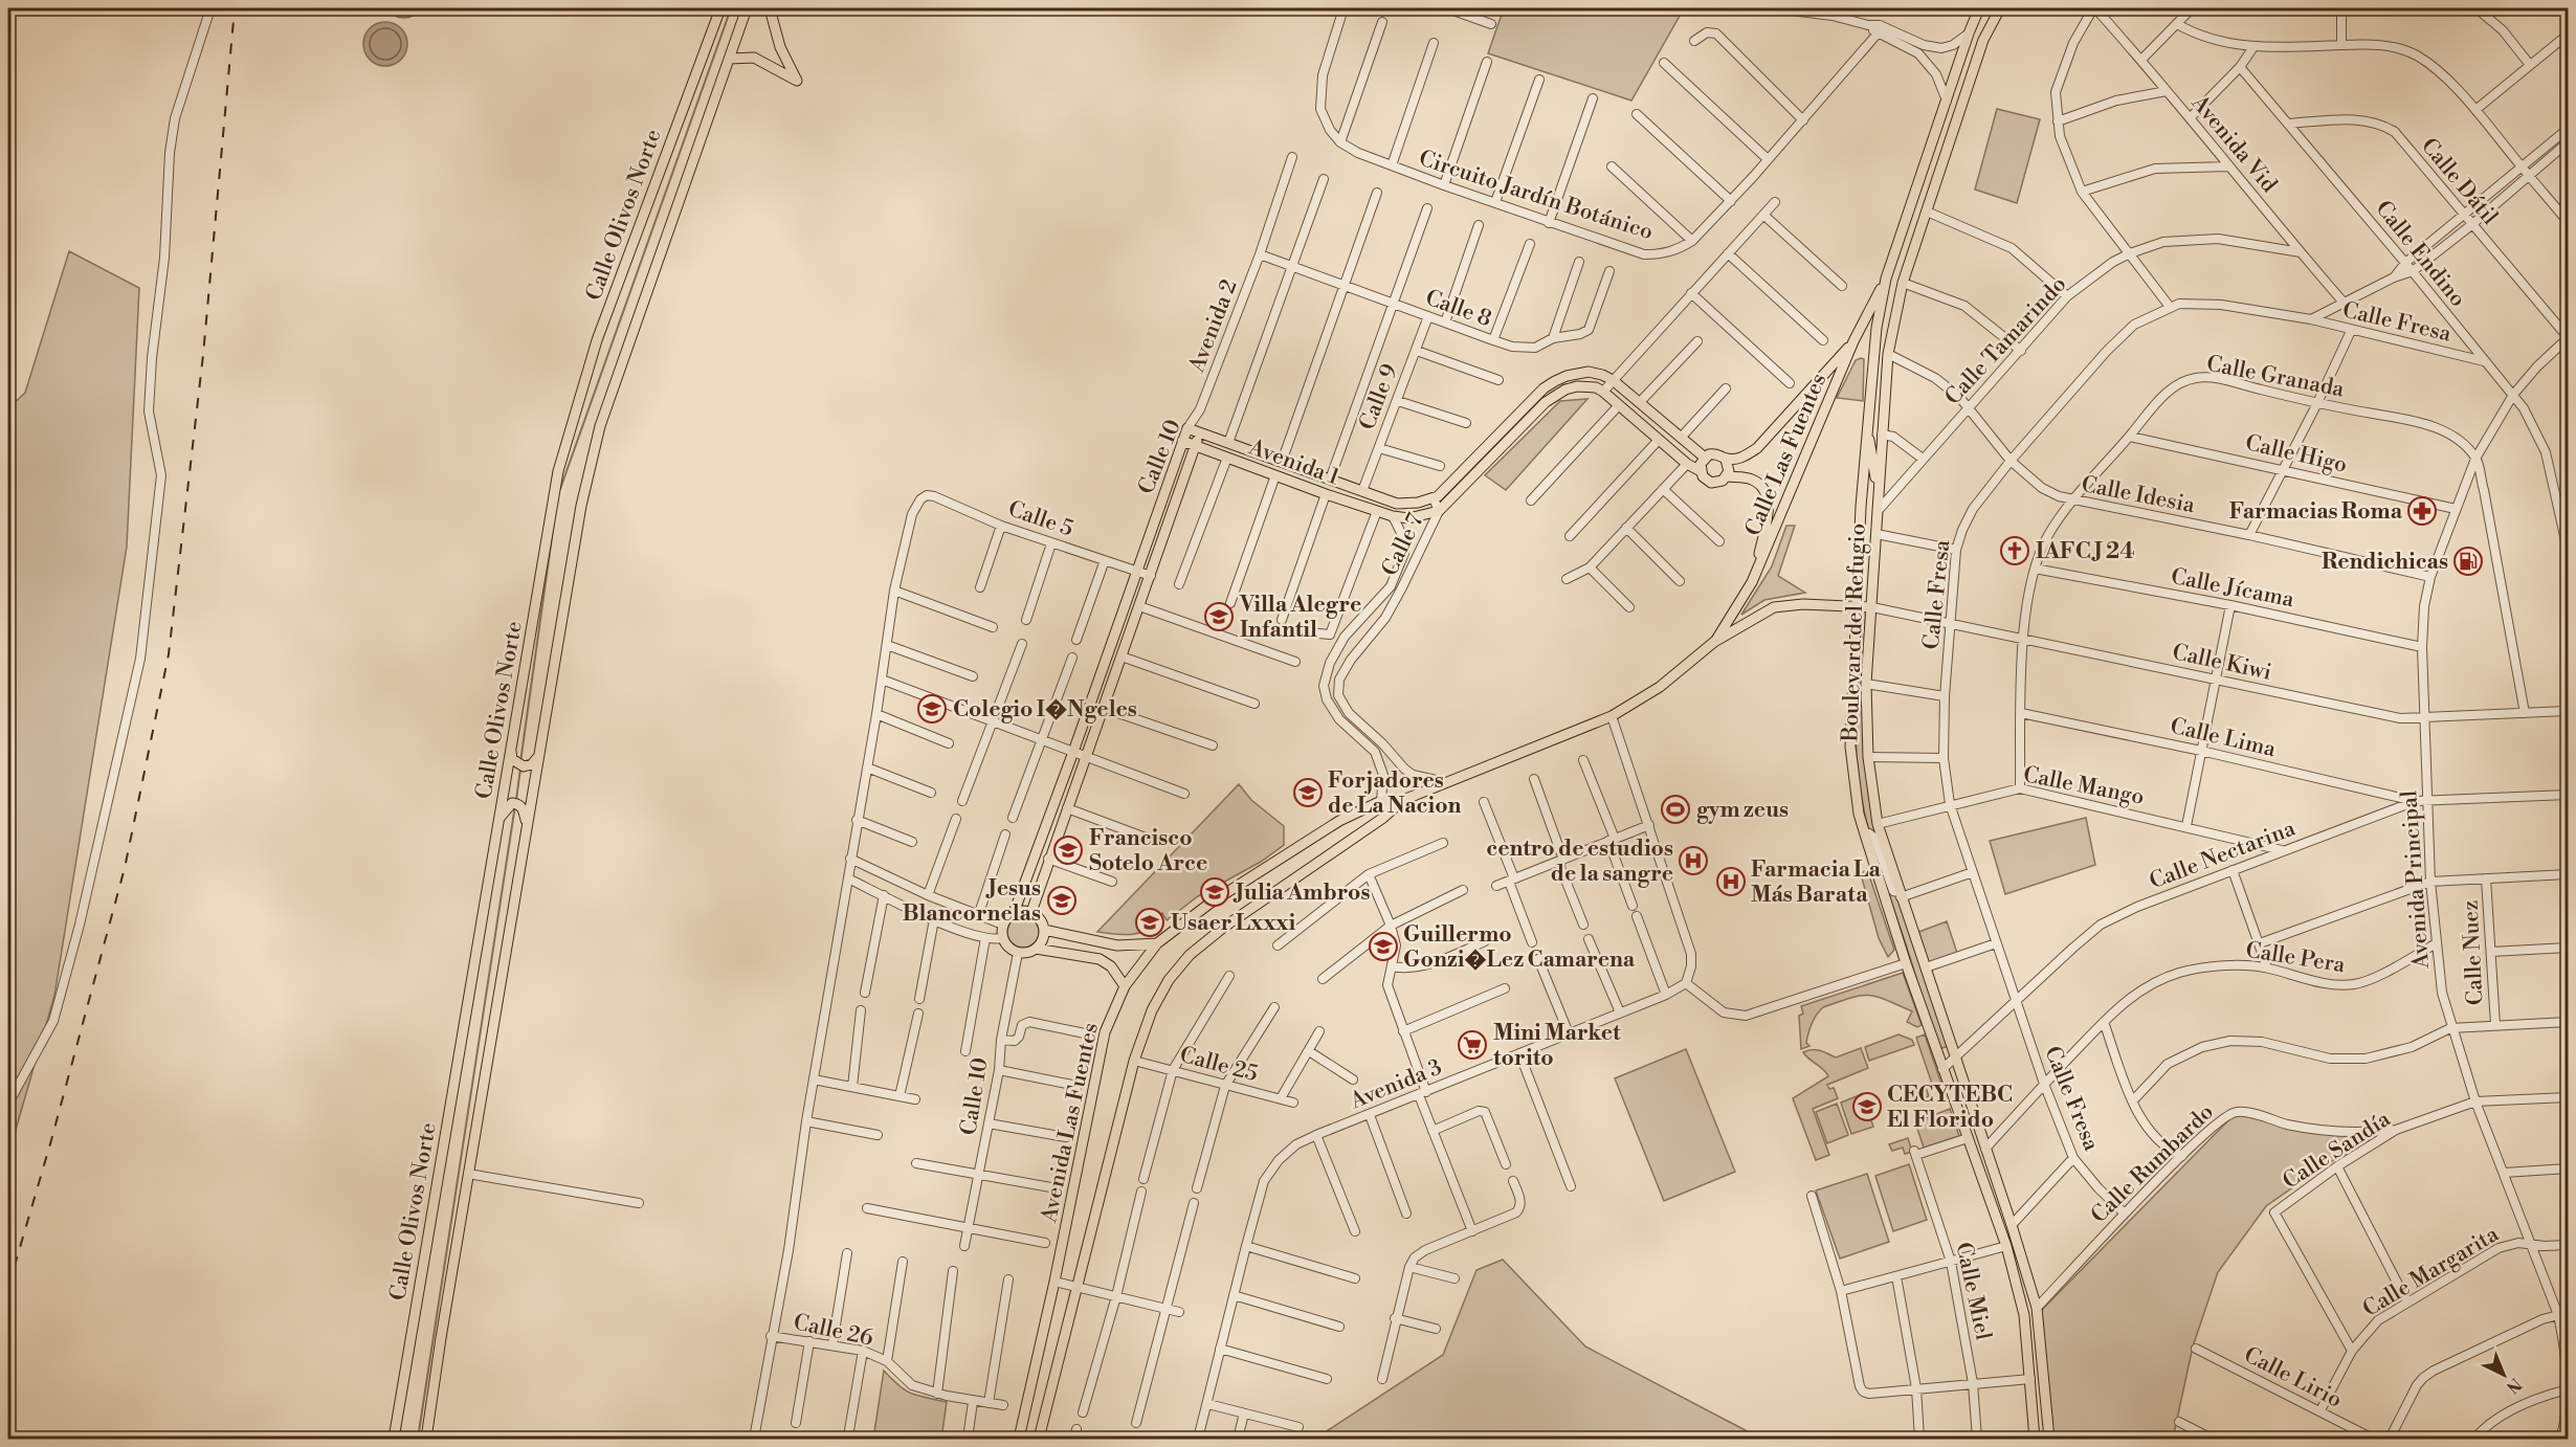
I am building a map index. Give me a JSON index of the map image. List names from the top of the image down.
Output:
{
  "streets": {
    "main road": [
      "Calle Olivos Norte",
      "Calle Las Fuentes",
      "Calle 10",
      "Avenida 1",
      "Calle 7",
      "Boulevard del Refugio",
      "Avenida Las Fuentes"
    ],
    "street": [
      "Avenida Vid",
      "Calle Dátil",
      "Circuito Jardín Botánico",
      "Calle Endino",
      "Calle 8",
      "Calle Fresa",
      "Avenida 2",
      "Calle Tamarindo",
      "Calle Granada",
      "Calle 9",
      "Calle Higo",
      "Calle Idesia",
      "Calle 5",
      "Calle Jícama",
      "Calle Kiwi",
      "Calle Lima",
      "Calle Mango",
      "Calle Nectarina",
      "Avenida Principal",
      "Calle Nuez",
      "Calle Pera",
      "Calle 25",
      "Avenida 3",
      "Calle Sandía",
      "Calle Rumbardo",
      "Calle Margarita",
      "Calle Miel",
      "Calle 26",
      "Calle Lirio"
    ]
  },
  "crossings": [
    ["Avenida Vid", "Calle Tamarindo"],
    ["Calle Dátil", "Calle Endino"],
    ["Calle Dátil", "Avenida Principal"],
    ["Calle Endino", "Calle Fresa"],
    ["Calle Endino", "Avenida Principal"],
    ["Calle 8", "Avenida 2"],
    ["Calle 8", "Calle 9"],
    ["Calle Fresa", "Calle Idesia"],
    ["Calle Fresa", "Calle Kiwi"],
    ["Calle Fresa", "Calle Mango"],
    ["Calle Fresa", "Calle Nectarina"],
    ["Calle Fresa", "Calle Pera"],
    ["Calle Fresa", "Calle Rumbardo"],
    ["Avenida 2", "Calle 10"],
    ["Calle Tamarindo", "Calle Idesia"],
    ["Calle Tamarindo", "Boulevard del Refugio"],
    ["Calle Granada", "Calle Higo"],
    ["Calle Granada", "Calle Idesia"],
    ["Calle Granada", "Calle Jícama"],
    ["Calle Granada", "Calle Kiwi"],
    ["Calle Granada", "Calle Lima"],
    ["Calle Granada", "Calle Mango"],
    ["Calle Granada", "Avenida Principal"],
    ["Calle 9", "Avenida 1"],
    ["Calle Higo", "Avenida Principal"],
    ["Calle Las Fuentes", "Boulevard del Refugio"],
    ["Calle 10", "Avenida 1"],
    ["Calle 10", "Calle 5"],
    ["Avenida 1", "Calle 7"],
    ["Calle Idesia", "Boulevard del Refugio"],
    ["Calle Idesia", "Avenida Principal"],
    ["Calle Jícama", "Avenida Principal"],
    ["Boulevard del Refugio", "Calle Kiwi"],
    ["Boulevard del Refugio", "Calle Mango"],
    ["Boulevard del Refugio", "Calle Nectarina"],
    ["Boulevard del Refugio", "Calle Pera"],
    ["Boulevard del Refugio", "Calle Rumbardo"],
    ["Boulevard del Refugio", "Calle Miel"],
    ["Calle Kiwi", "Avenida Principal"],
    ["Calle Lima", "Calle Nectarina"],
    ["Calle Mango", "Calle Nectarina"],
    ["Calle Nectarina", "Avenida Principal"],
    ["Avenida Principal", "Calle Pera"],
    ["Avenida Principal", "Calle Sandía"],
    ["Avenida Principal", "Calle Margarita"],
    ["Calle 25", "Avenida Las Fuentes"],
    ["Calle Sandía", "Calle Rumbardo"],
    ["Calle Sandía", "Calle Margarita"],
    ["Calle Margarita", "Calle Lirio"]
  ],
  "places": {
    "pharmacy": ["Farmacias Roma"],
    "church": ["IAFCJ 24"],
    "fuel station": ["Rendichicas"],
    "school or university": [
      "Villa Alegre Infantil",
      "Colegio I�Ngeles",
      "Forjadores de La Nacion",
      "Francisco Sotelo Arce",
      "Julia Ambros",
      "Jesus Blancornelas",
      "Usaer Lxxxi",
      "Guillermo Gonzi�Lez Camarena",
      "CECYTEBC El Florido"
    ],
    "sports": ["gym zeus"],
    "hospital": ["centro de estudios de la sangre", "Farmacia La Más Barata"],
    "supermarket": ["Mini Market torito"]
  },
  "north": "bottom right"
}
